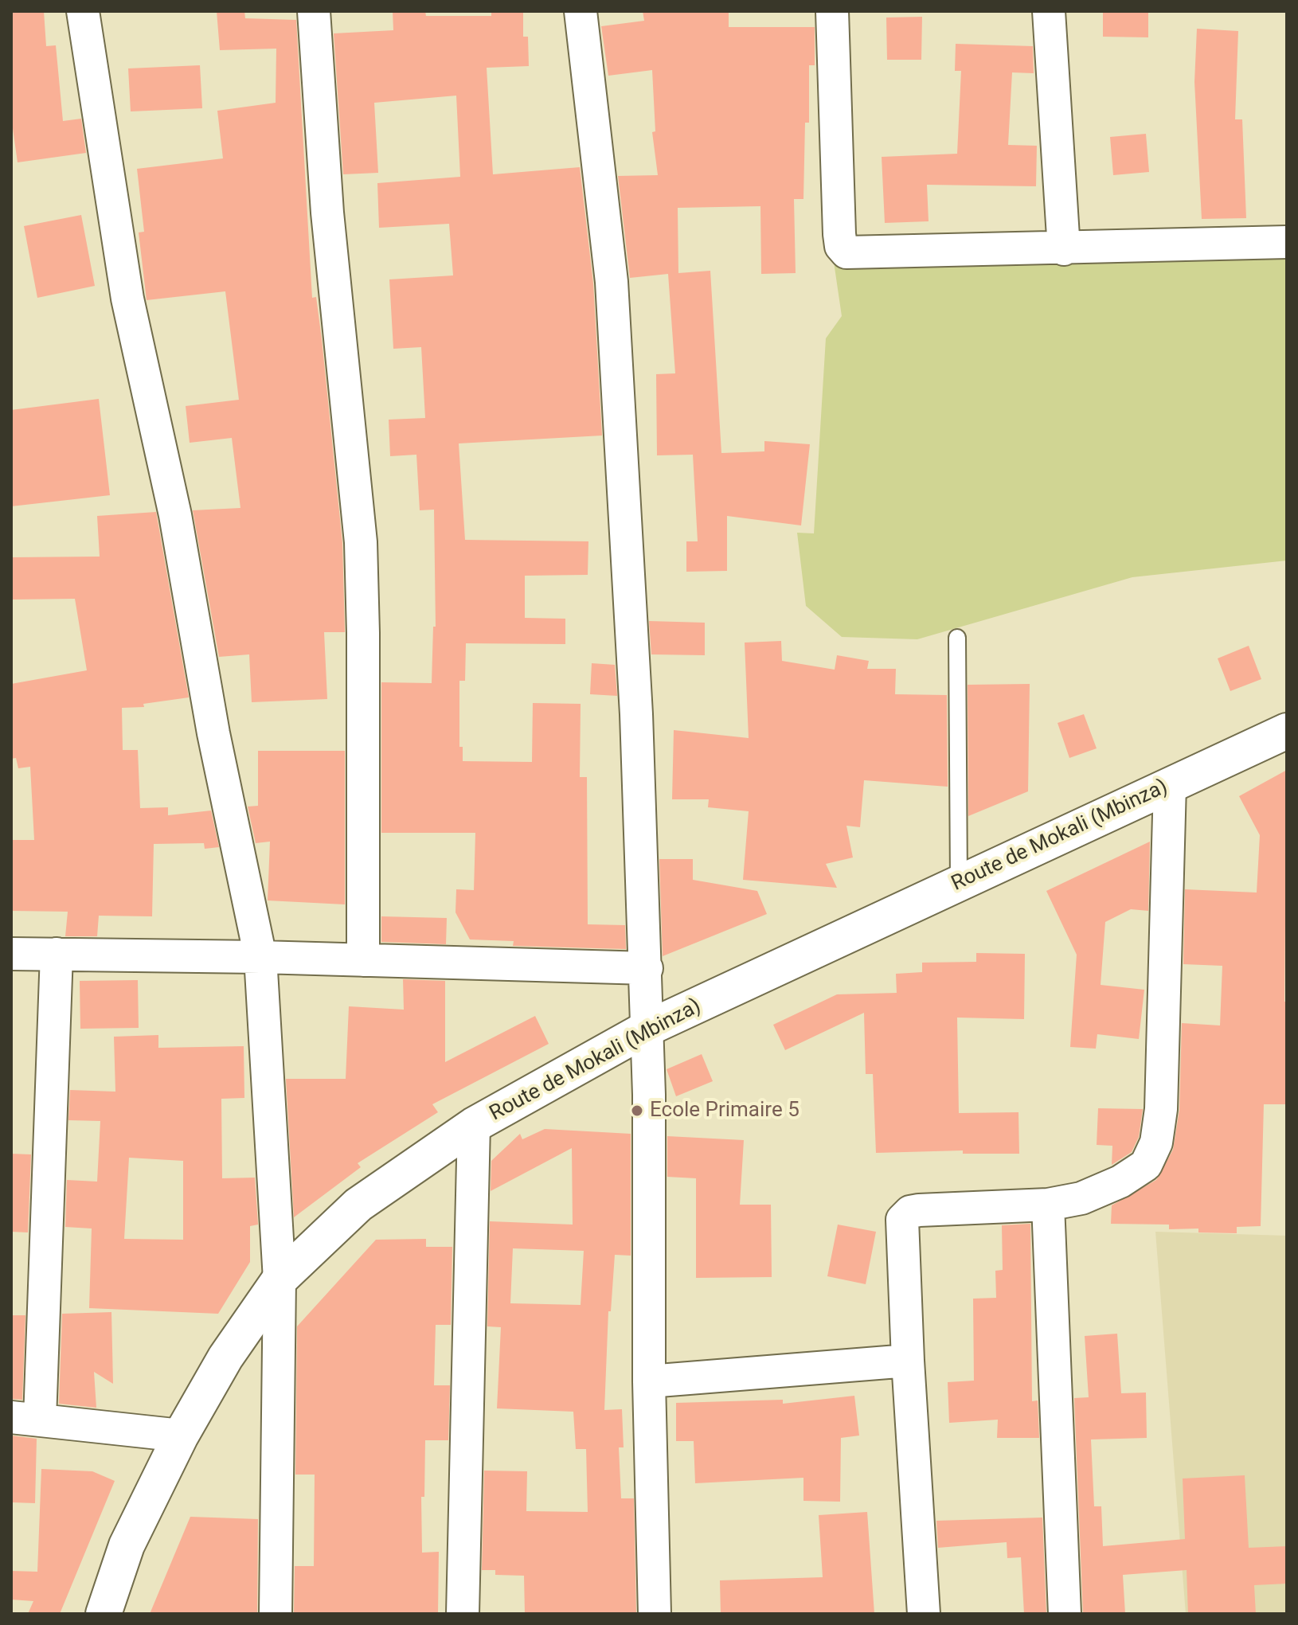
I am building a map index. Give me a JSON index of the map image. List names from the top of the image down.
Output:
{
  "streets": {
    "street": ["Route de Mokali (Mbinza)"]
  },
  "places": ["Ecole Primaire 5"]
}
